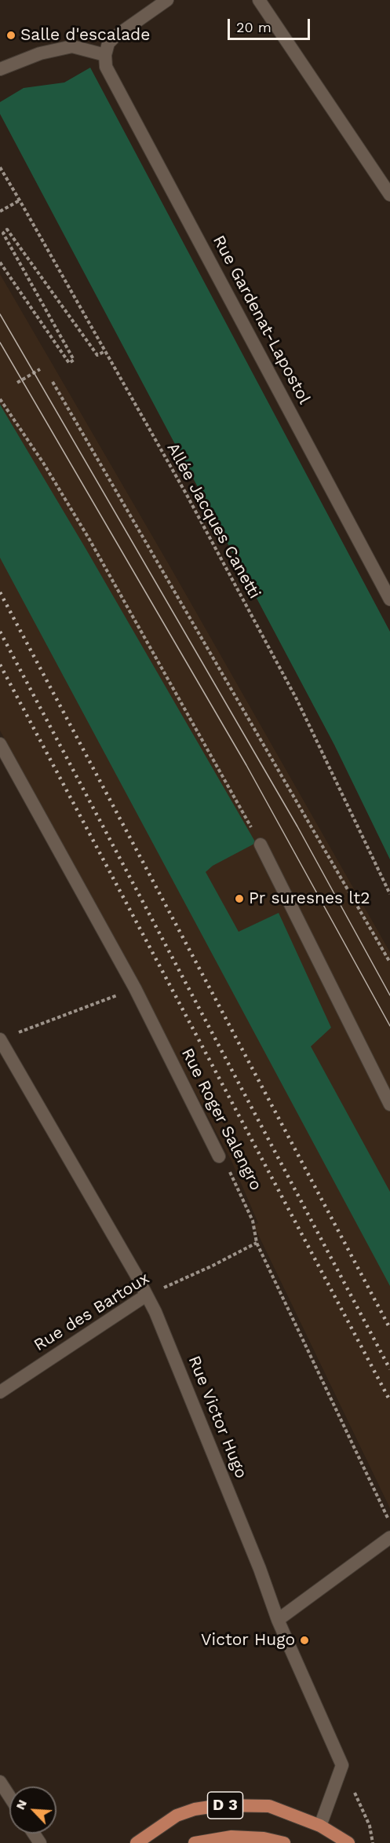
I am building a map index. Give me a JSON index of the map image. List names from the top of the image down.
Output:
{
  "streets": {
    "main road": ["D 3"],
    "street": [
      "Rue Gardenat-Lapostol",
      "Rue Roger Salengro",
      "Rue des Bartoux",
      "Rue Victor Hugo"
    ],
    "path": ["Allée Jacques Canetti"]
  },
  "crossings": [
    ["Rue Roger Salengro", "Rue des Bartoux"],
    ["Rue des Bartoux", "Rue Victor Hugo"]
  ],
  "places": ["Salle d'escalade", "Pr suresnes lt2", "Victor Hugo"],
  "scale_bar": "20 m",
  "north": "top left"
}
